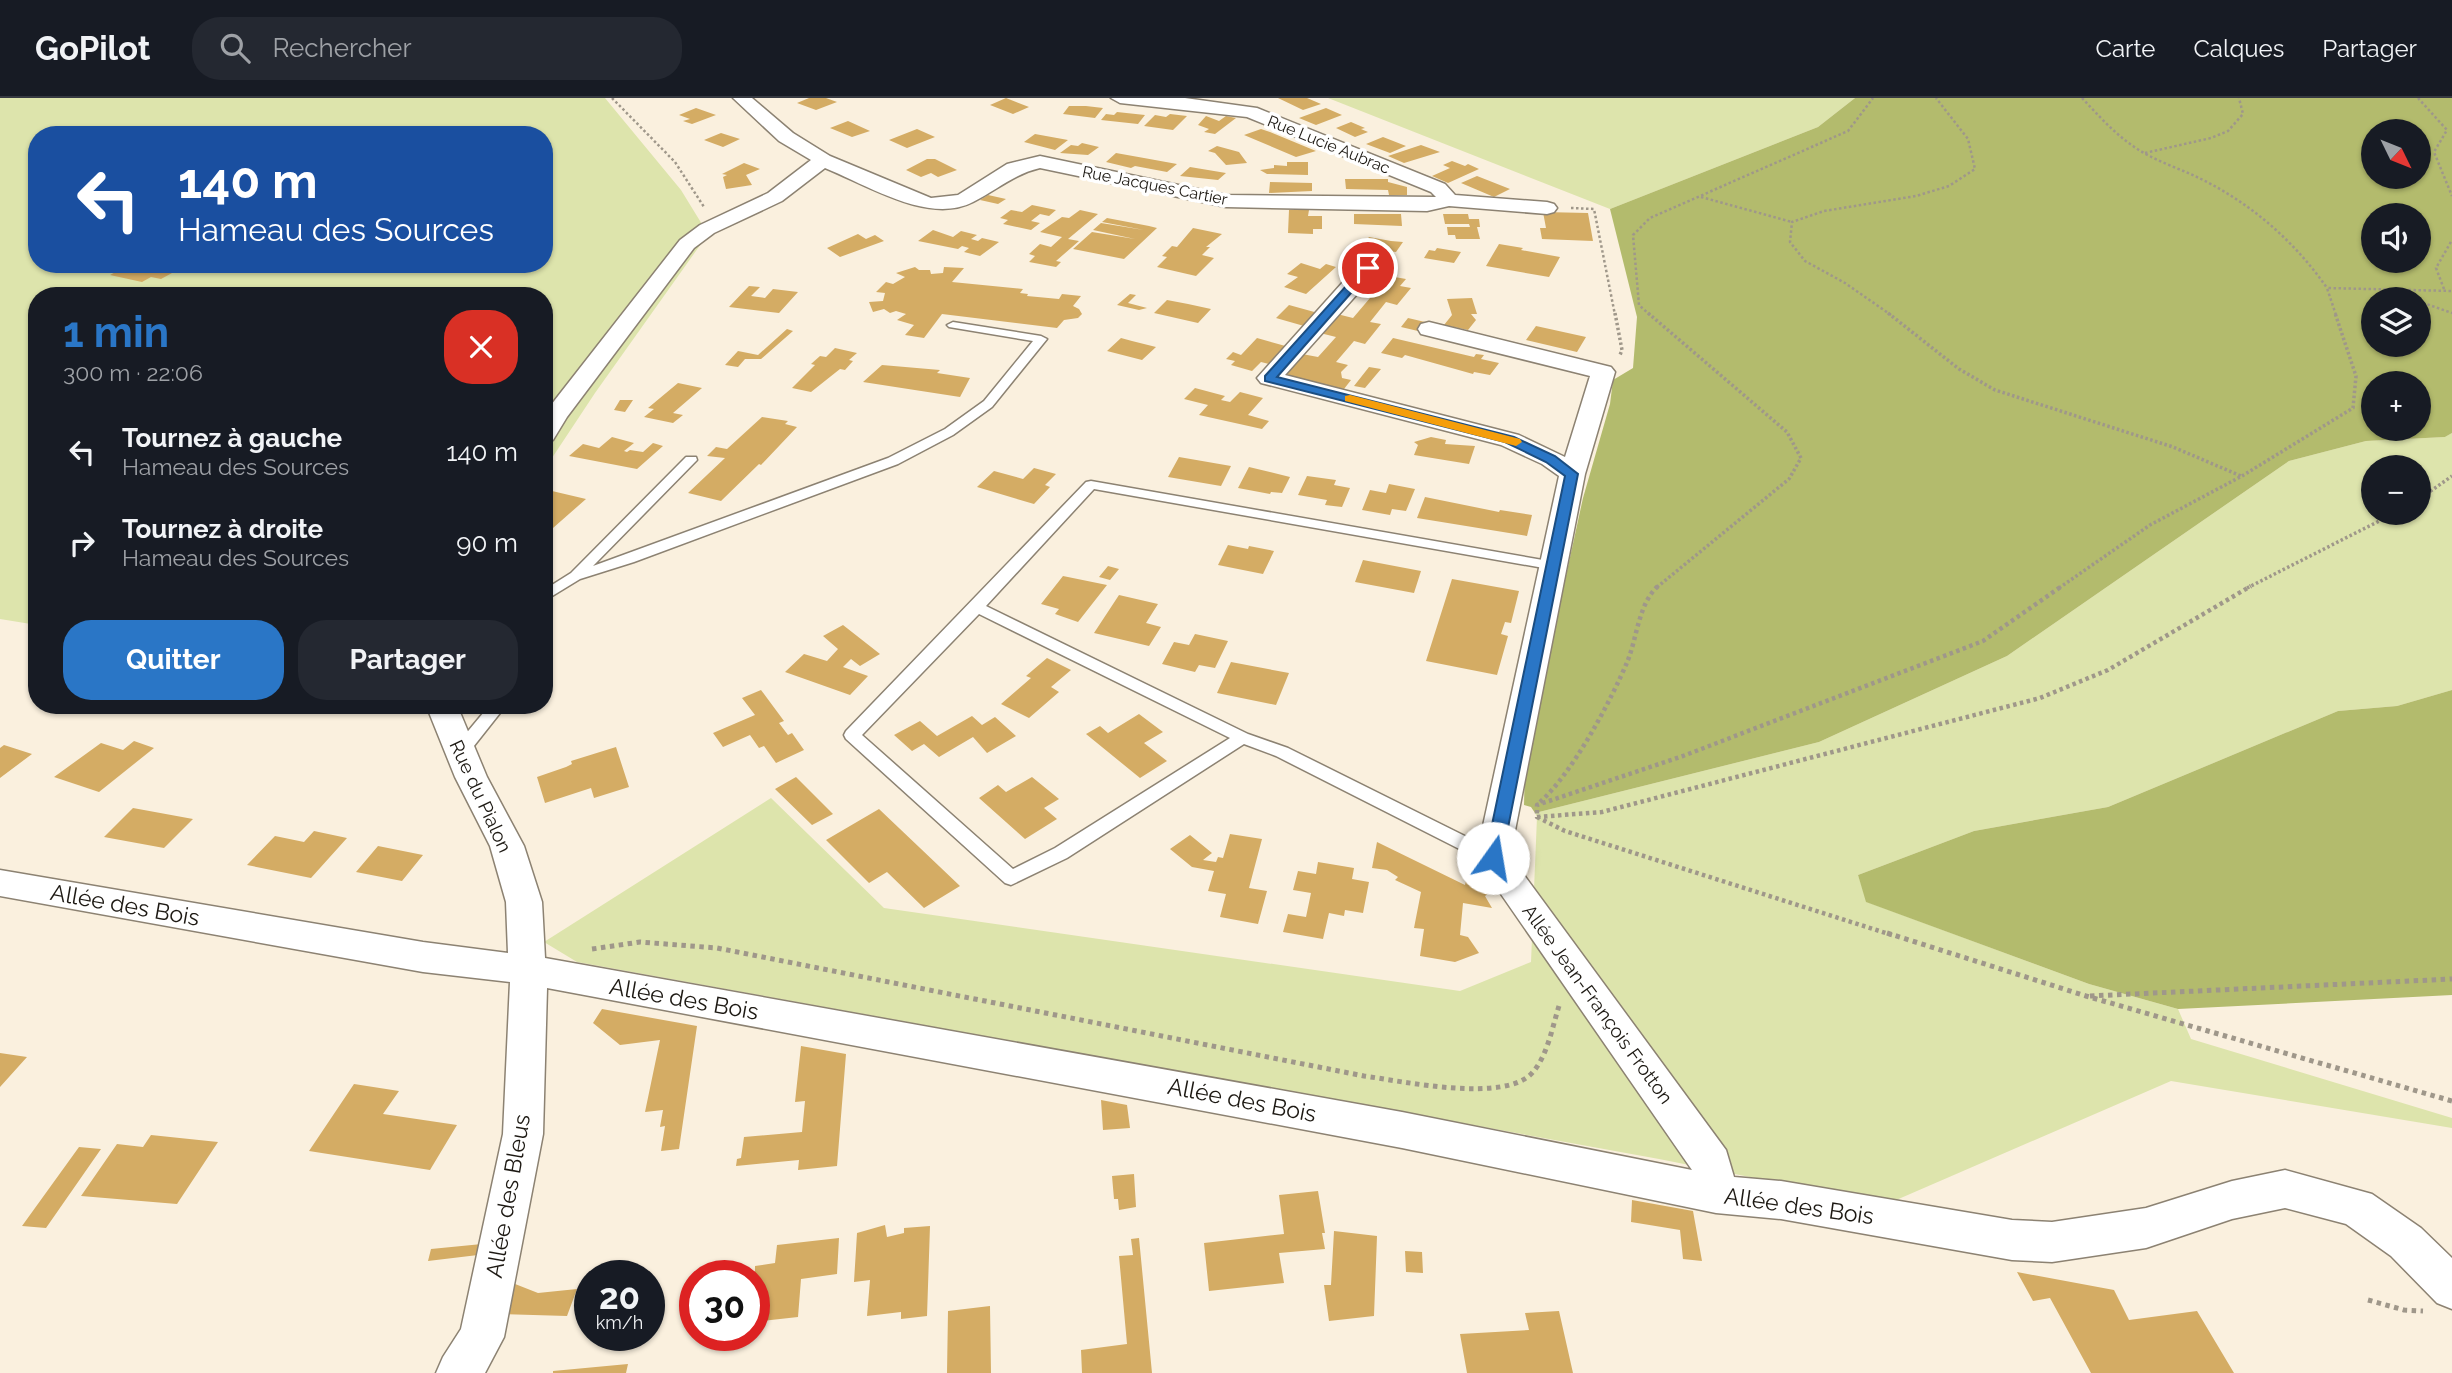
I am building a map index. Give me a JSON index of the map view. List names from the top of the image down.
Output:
{
  "streets": {
    "street": [
      "Rue Lucie Aubrac",
      "Rue Jacques Cartier",
      "Rue du Pialon",
      "Allée des Bois",
      "Allée Jean-François Frotton",
      "Allée des Bleus"
    ]
  },
  "crossings": [
    ["Rue Lucie Aubrac", "Rue Jacques Cartier"],
    ["Rue du Pialon", "Allée des Bois"],
    ["Rue du Pialon", "Allée des Bleus"],
    ["Allée des Bois", "Allée Jean-François Frotton"],
    ["Allée des Bois", "Allée des Bleus"]
  ],
  "north": "bottom right",
  "page": {
    "header": "GoPilot",
    "search": "Rechercher",
    "nav": ["Carte", "Calques", "Partager"],
    "map_buttons": ["+", "−"],
    "turn": ["140 m", "Hameau des Sources"],
    "heading": ["1 min", "300 m · 22:06"],
    "list": [
      {
        "name": "Tournez à gauche",
        "note": "Hameau des Sources",
        "value": "140 m"
      },
      {
        "name": "Tournez à droite",
        "note": "Hameau des Sources",
        "value": "90 m"
      }
    ],
    "buttons": ["Quitter", "Partager"],
    "speed": "20 km/h",
    "limit": "30"
  }
}
